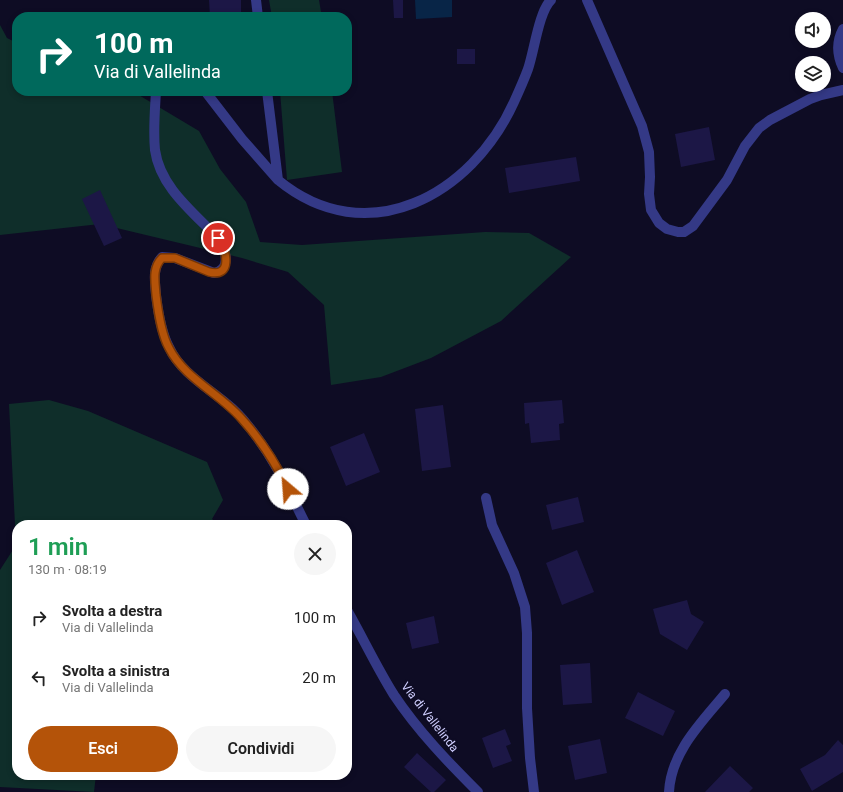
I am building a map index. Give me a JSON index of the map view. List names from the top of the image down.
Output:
{
  "streets": {
    "street": ["Via di Vallelinda"]
  },
  "page": {
    "turn": ["100 m", "Via di Vallelinda"],
    "heading": ["1 min", "130 m · 08:19"],
    "list": [
      {
        "name": "Svolta a destra",
        "note": "Via di Vallelinda",
        "value": "100 m"
      },
      {
        "name": "Svolta a sinistra",
        "note": "Via di Vallelinda",
        "value": "20 m"
      }
    ],
    "buttons": ["Esci", "Condividi"]
  }
}
